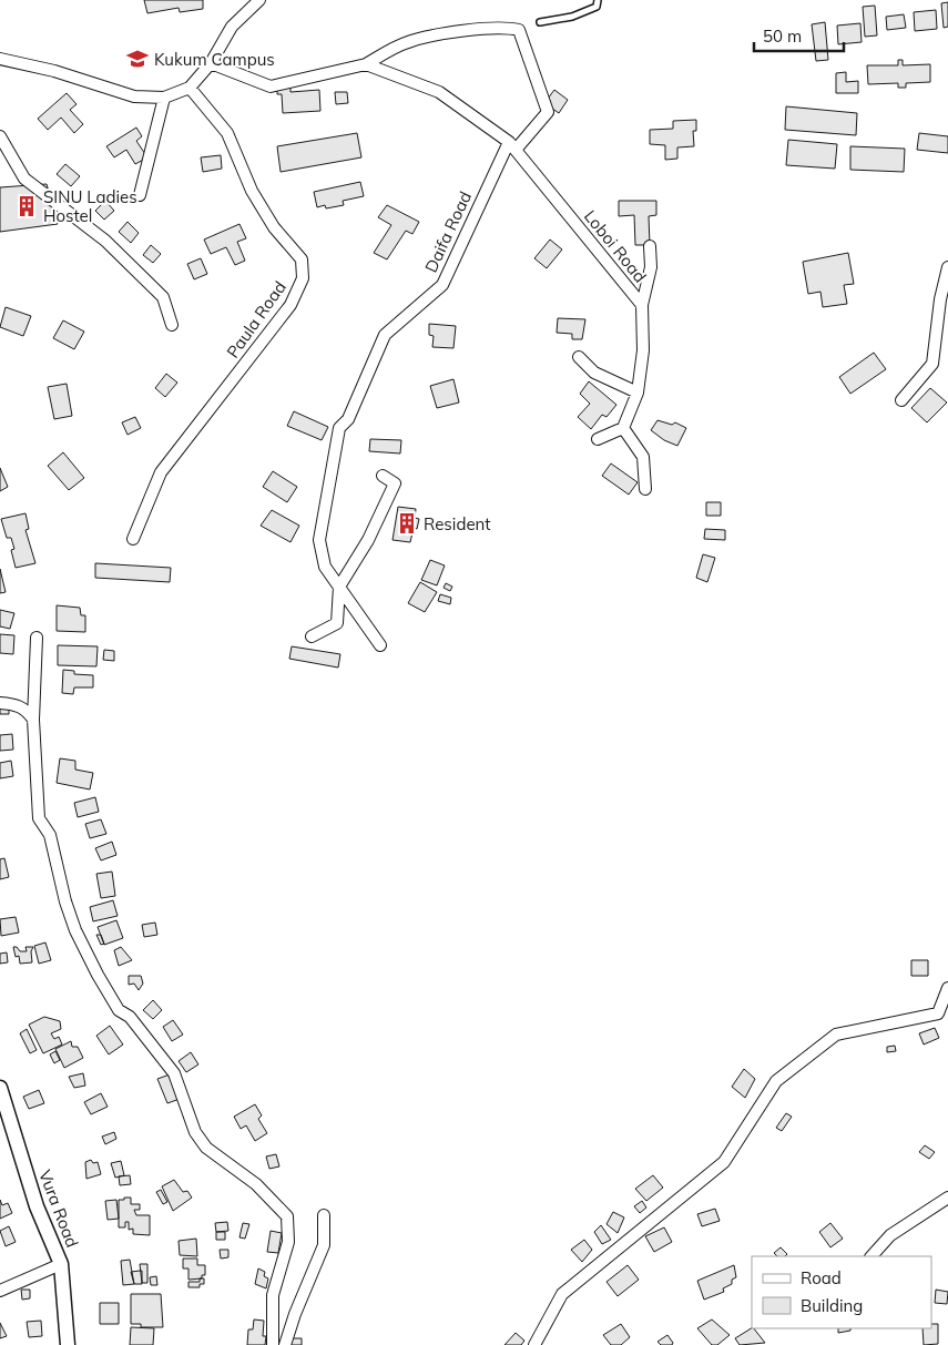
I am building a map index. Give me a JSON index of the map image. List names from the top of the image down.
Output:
{
  "streets": {
    "street": [
      "Daifa Road",
      "Loboi Road",
      "Paula Road",
      "Vura Road"
    ]
  },
  "crossings": [
    ["Daifa Road", "Loboi Road"]
  ],
  "places": {
    "school or university": ["Kukum Campus"],
    "building": ["SINU Ladies Hostel", "Resident"]
  },
  "legend": ["Road", "Building"],
  "scale_bar": "50 m"
}
